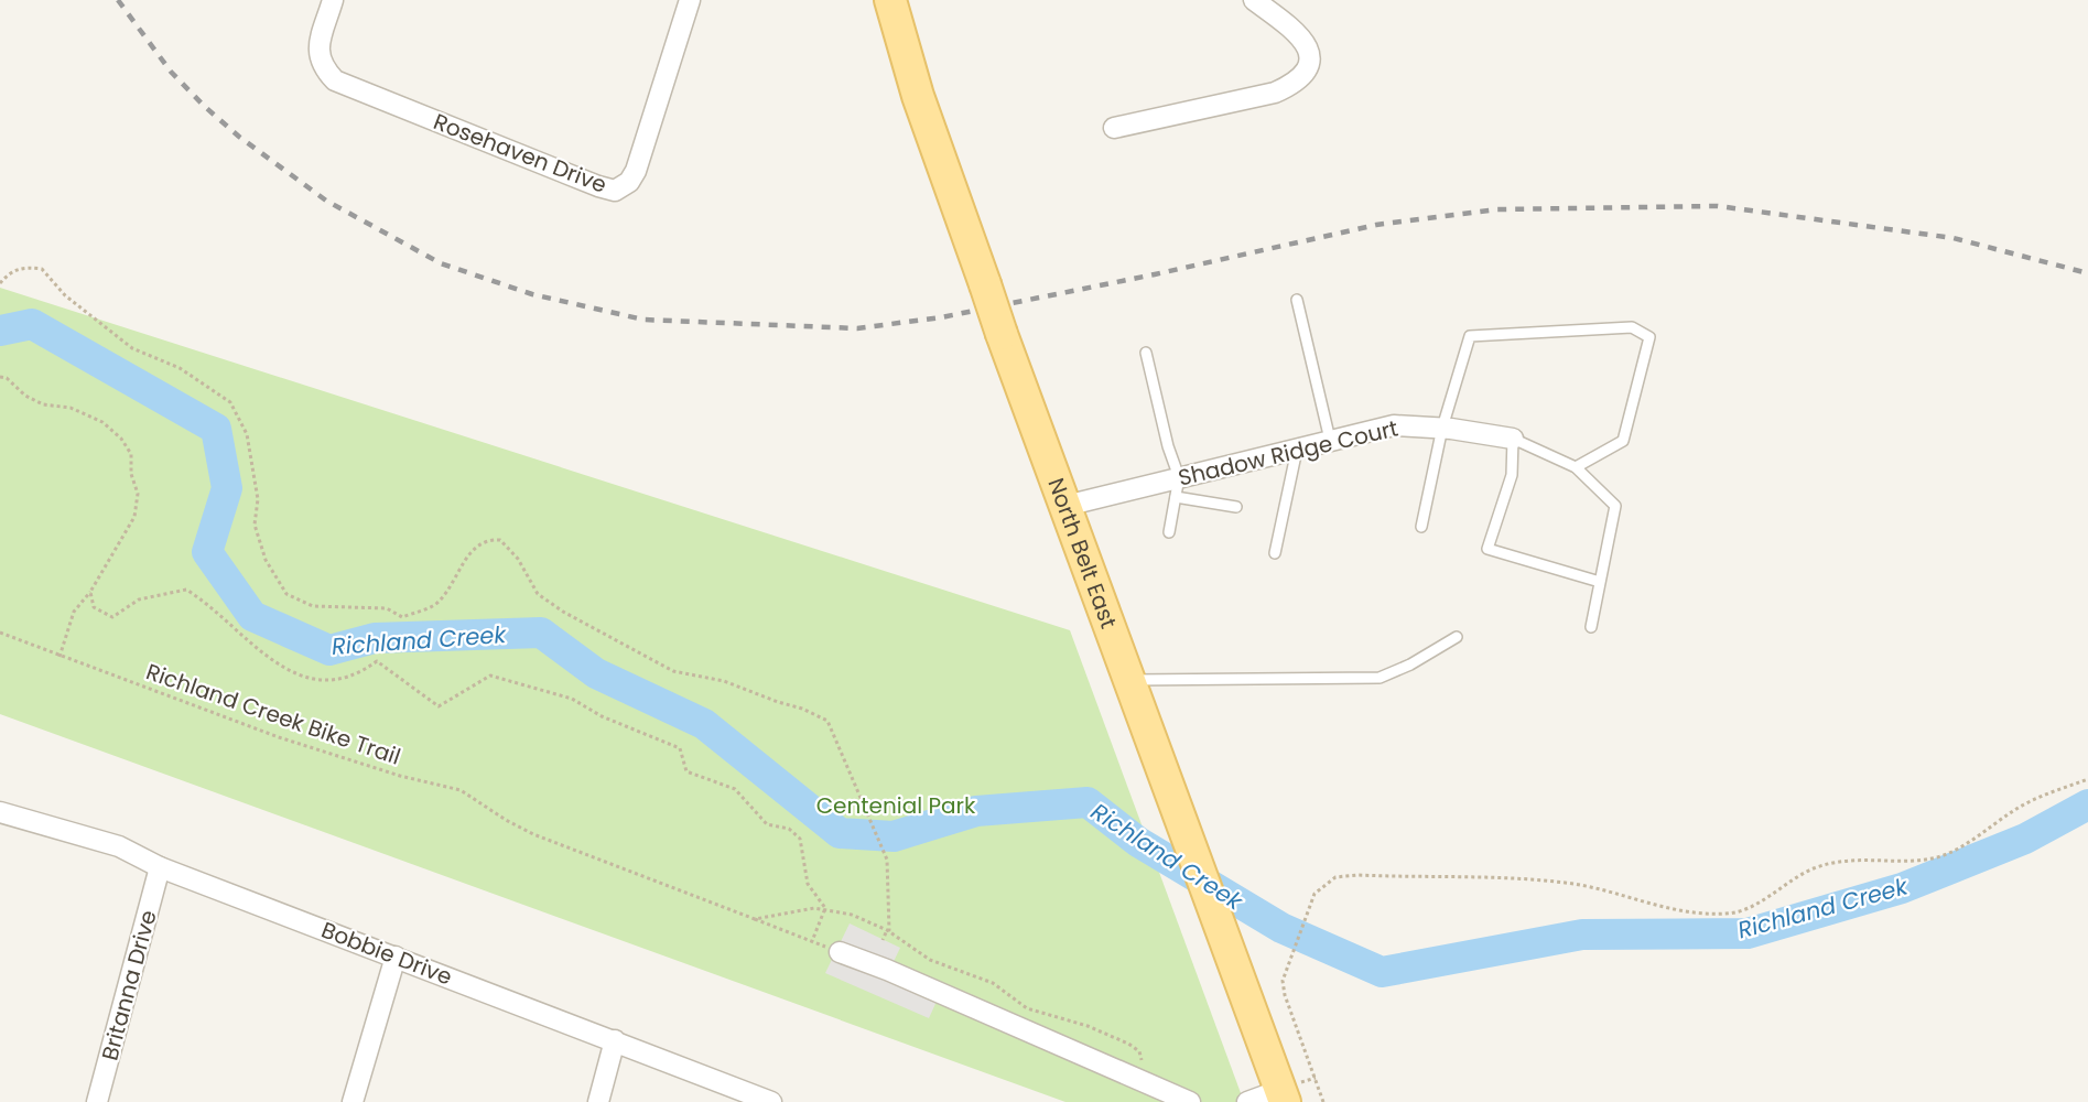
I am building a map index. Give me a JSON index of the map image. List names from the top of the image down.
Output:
{
  "streets": {
    "main road": ["North Belt East"],
    "street": [
      "Rosehaven Drive",
      "Shadow Ridge Court",
      "Bobbie Drive",
      "Britanna Drive"
    ],
    "path": ["Richland Creek Bike Trail"]
  },
  "crossings": [
    ["Shadow Ridge Court", "North Belt East"],
    ["Bobbie Drive", "Britanna Drive"]
  ],
  "water": ["Richland Creek"],
  "parks": ["Centenial Park"]
}
